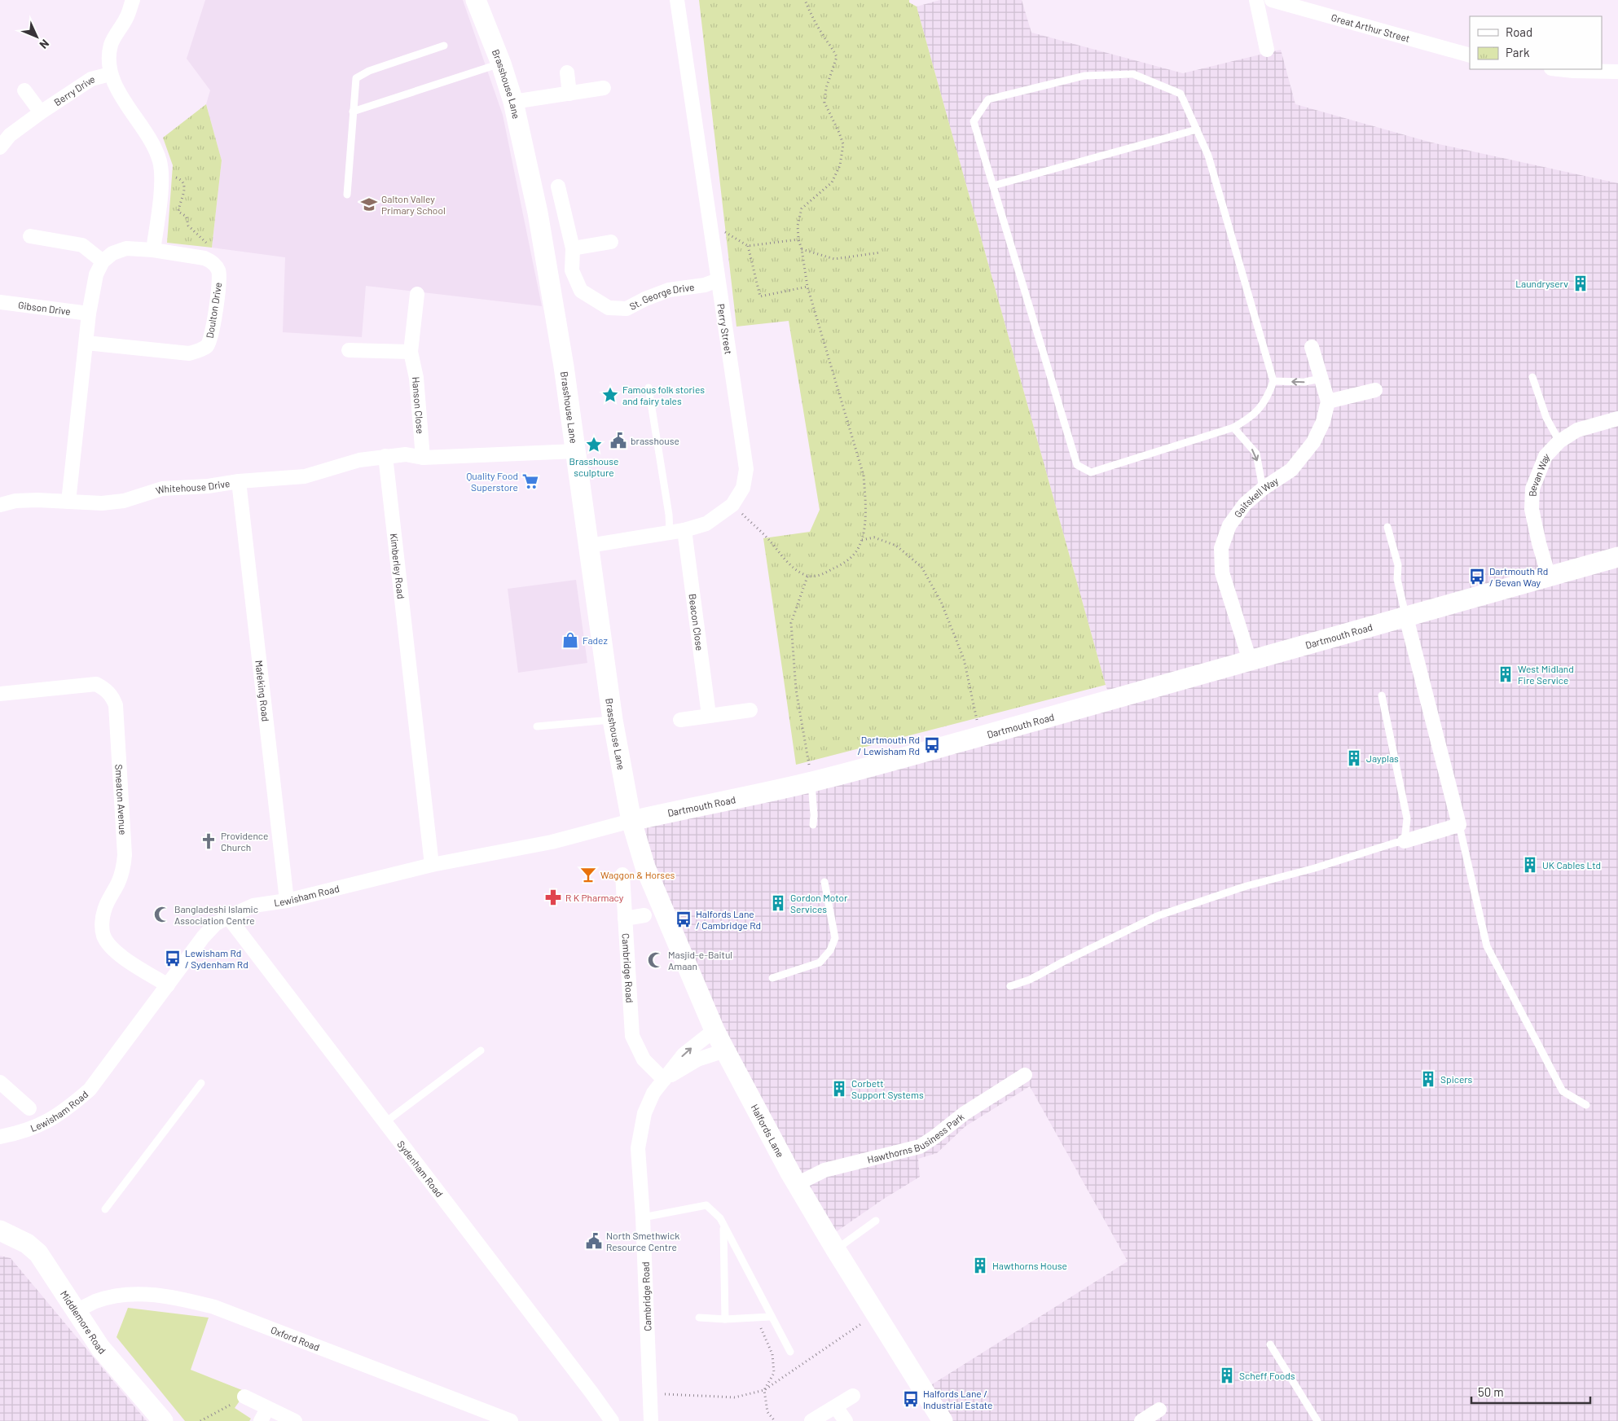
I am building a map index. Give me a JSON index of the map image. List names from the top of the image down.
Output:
{
  "streets": {
    "street": [
      "Great Arthur Street",
      "Brasshouse Lane",
      "Berry Drive",
      "St. George Drive",
      "Gibson Drive",
      "Doulton Drive",
      "Perry Street",
      "Hanson Close",
      "Bevan Way",
      "Whitehouse Drive",
      "Gaitskell Way",
      "Kimberley Road",
      "Beacon Close",
      "Dartmouth Road",
      "Mafeking Road",
      "Smeaton Avenue",
      "Lewisham Road",
      "Cambridge Road",
      "Halfords Lane",
      "Hawthorns Business Park",
      "Sydenham Road",
      "Middlemore Road",
      "Oxford Road"
    ]
  },
  "crossings": [
    ["Brasshouse Lane", "Perry Street"],
    ["Brasshouse Lane", "Dartmouth Road"],
    ["Brasshouse Lane", "Lewisham Road"],
    ["Brasshouse Lane", "Halfords Lane"],
    ["St. George Drive", "Perry Street"],
    ["Gibson Drive", "Doulton Drive"],
    ["Perry Street", "Beacon Close"],
    ["Bevan Way", "Dartmouth Road"],
    ["Whitehouse Drive", "Kimberley Road"],
    ["Whitehouse Drive", "Mafeking Road"],
    ["Gaitskell Way", "Dartmouth Road"],
    ["Kimberley Road", "Lewisham Road"],
    ["Dartmouth Road", "Lewisham Road"],
    ["Dartmouth Road", "Halfords Lane"],
    ["Mafeking Road", "Lewisham Road"],
    ["Smeaton Avenue", "Lewisham Road"],
    ["Lewisham Road", "Halfords Lane"],
    ["Lewisham Road", "Sydenham Road"],
    ["Cambridge Road", "Halfords Lane"],
    ["Halfords Lane", "Hawthorns Business Park"],
    ["Middlemore Road", "Oxford Road"]
  ],
  "places": {
    "school or university": ["Galton Valley Primary School"],
    "building": [
      "Laundryserv",
      "West Midland Fire Service",
      "Jayplas",
      "UK Cables Ltd",
      "Gordon Motor Services",
      "Spicers",
      "Corbett Support Systems",
      "Hawthorns House",
      "Scheff Foods"
    ],
    "place": ["Famous folk stories and fairy tales", "Brasshouse sculpture"],
    "public building": ["brasshouse", "North Smethwick Resource Centre"],
    "supermarket": ["Quality Food Superstore"],
    "bus stop": [
      "Dartmouth Rd / Bevan Way",
      "Dartmouth Rd / Lewisham Rd",
      "Halfords Lane / Cambridge Rd",
      "Lewisham Rd / Sydenham Rd",
      "Halfords Lane / Industrial Estate"
    ],
    "shop": ["Fadez"],
    "church": ["Providence Church"],
    "bar": ["Waggon & Horses"],
    "pharmacy": ["R K Pharmacy"],
    "mosque": ["Bangladeshi Islamic Association Centre", "Masjid-e-Baitul Amaan"]
  },
  "legend": ["Road", "Park"],
  "scale_bar": "50 m",
  "north": "bottom right"
}
